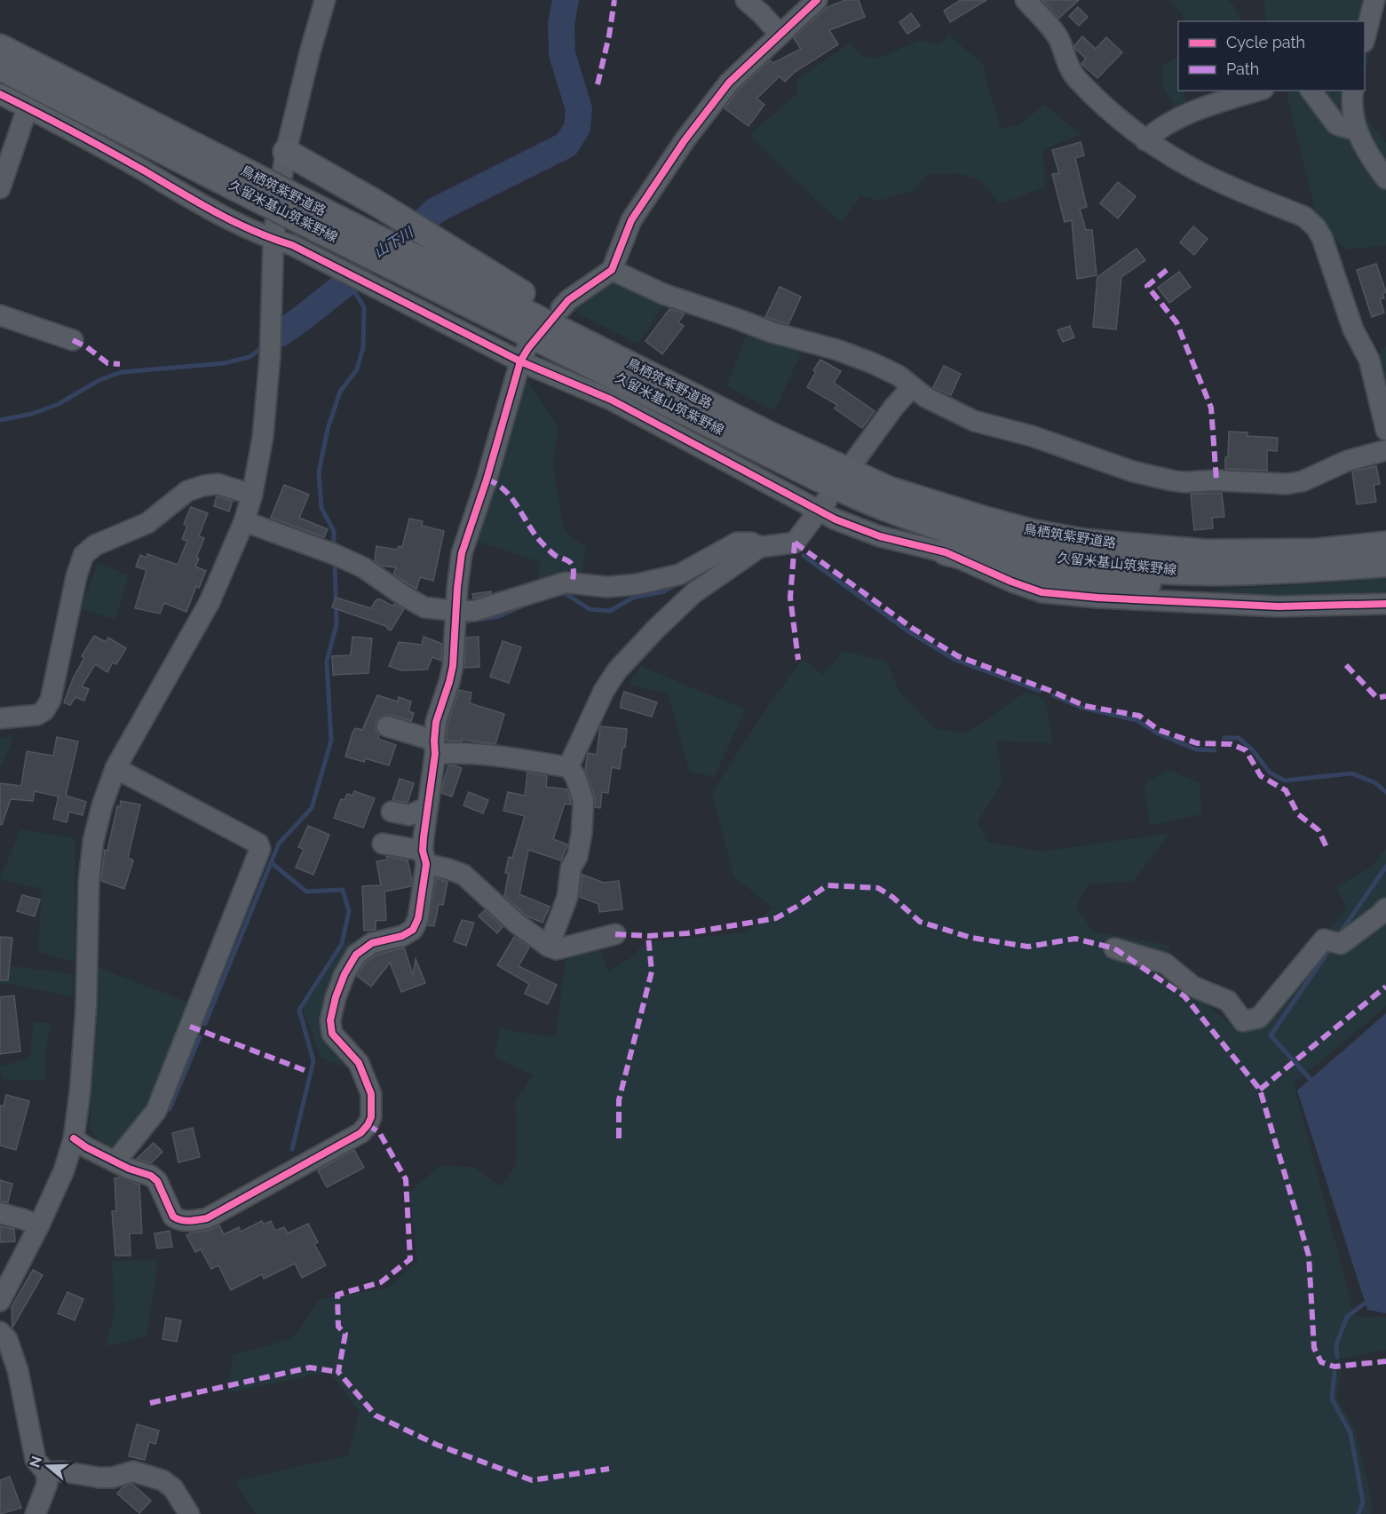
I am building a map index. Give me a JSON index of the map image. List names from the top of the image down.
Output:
{
  "streets": {
    "main road": ["鳥栖筑紫野道路", "久留米基山筑紫野線"]
  },
  "crossings": [
    ["鳥栖筑紫野道路", "久留米基山筑紫野線"]
  ],
  "water": ["山下川"],
  "legend": ["Cycle path", "Path"],
  "north": "left"
}
